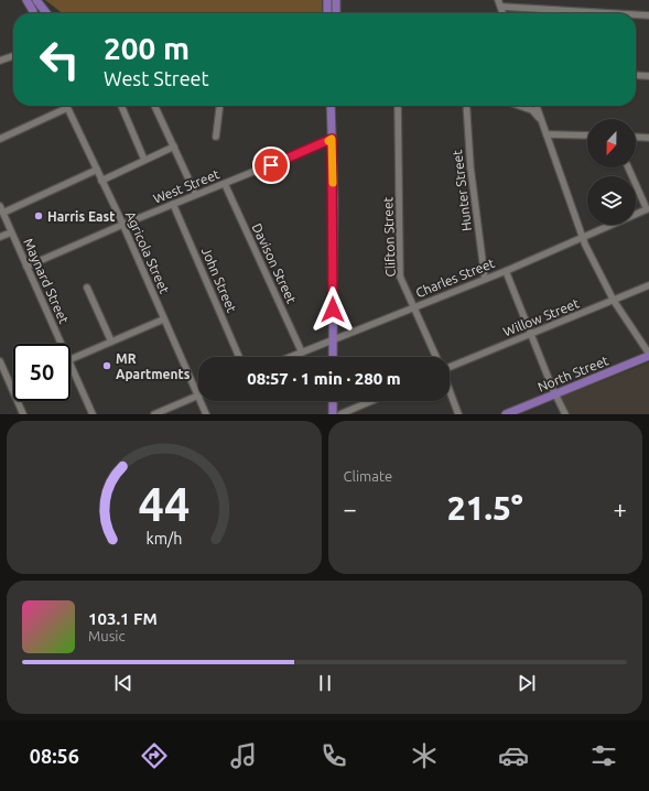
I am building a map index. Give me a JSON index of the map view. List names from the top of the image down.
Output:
{
  "streets": {
    "main road": ["North Street"],
    "street": [
      "West Street",
      "Hunter Street",
      "Clifton Street",
      "Agricola Street",
      "Davison Street",
      "Charles Street",
      "John Street",
      "Maynard Street",
      "Willow Street"
    ]
  },
  "crossings": [
    ["West Street", "Agricola Street"],
    ["West Street", "Davison Street"],
    ["West Street", "John Street"],
    ["West Street", "Maynard Street"],
    ["Hunter Street", "Charles Street"],
    ["Clifton Street", "Charles Street"],
    ["Davison Street", "Charles Street"]
  ],
  "places": ["Harris East", "MR Apartments"],
  "north": "bottom",
  "page": {
    "turn": ["200 m", "West Street"],
    "limit": "50",
    "trip": "08:57 · 1 min · 280 m",
    "tile": "Climate",
    "heat": ["−", "21.5°", "+"],
    "song": ["103.1 FM", "Music"],
    "tabs": "08:56",
    "gauge": ["44", "km/h"]
  }
}
